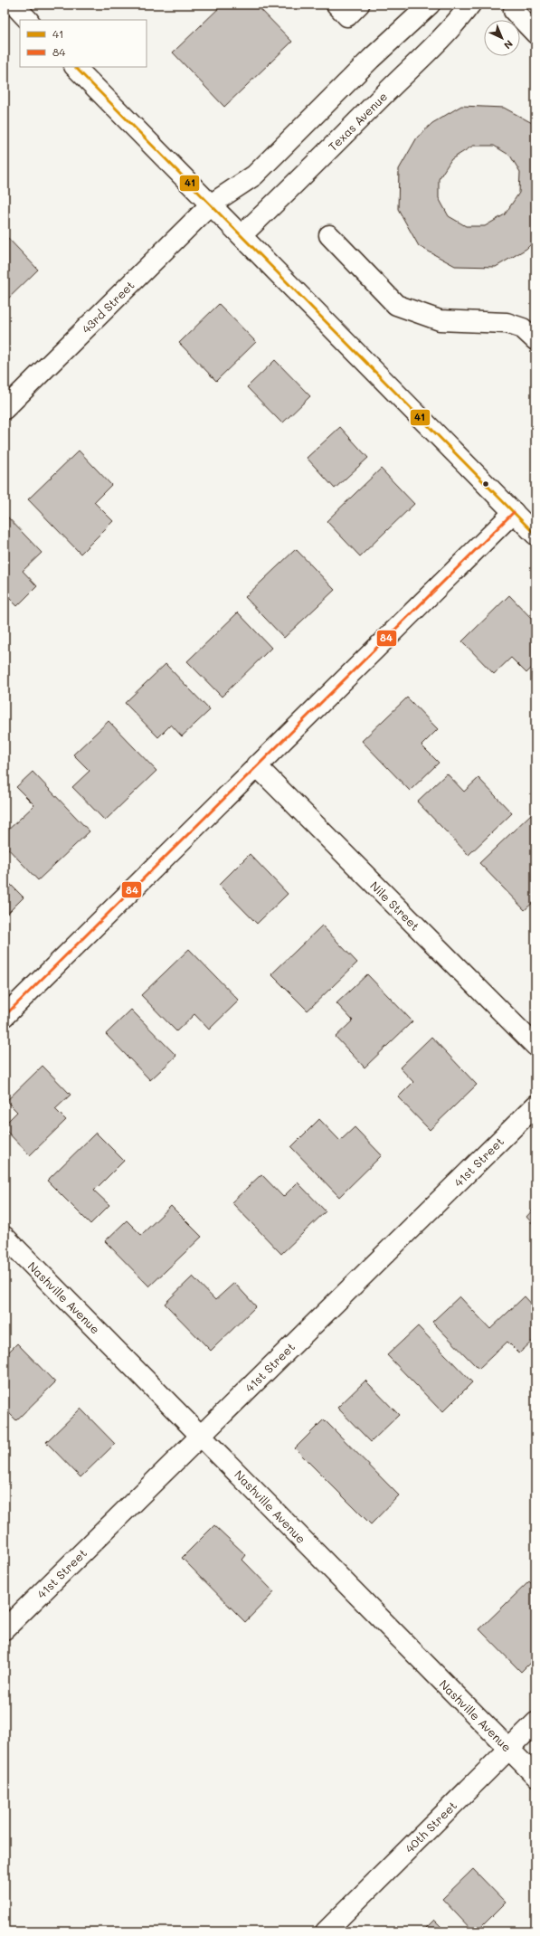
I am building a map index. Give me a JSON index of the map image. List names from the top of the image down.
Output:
{
  "streets": {
    "street": [
      "Texas Avenue",
      "43rd Street",
      "Nile Street",
      "41st Street",
      "Nashville Avenue",
      "40th Street"
    ]
  },
  "crossings": [
    ["41st Street", "Nashville Avenue"],
    ["Nashville Avenue", "40th Street"]
  ],
  "lines": ["transit line 41", "transit line 84"],
  "legend": ["41", "84"],
  "north": "bottom right"
}
